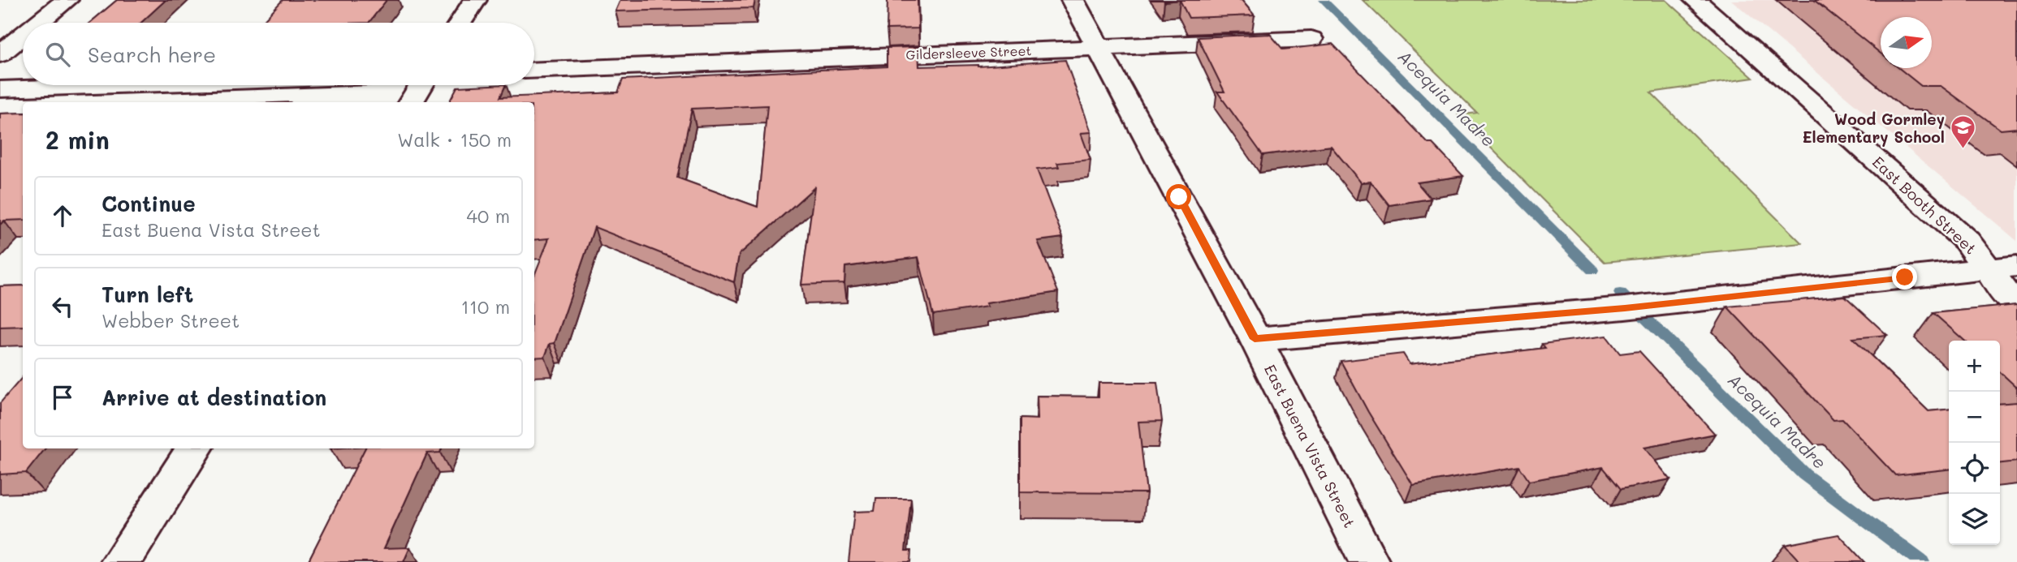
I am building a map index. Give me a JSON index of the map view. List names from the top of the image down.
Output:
{
  "streets": {
    "street": ["Gildersleeve Street", "East Booth Street", "East Buena Vista Street"]
  },
  "crossings": [
    ["Gildersleeve Street", "East Buena Vista Street"]
  ],
  "water": ["Acequia Madre"],
  "places": {
    "school or university": ["Wood Gormley Elementary School"]
  },
  "north": "right",
  "page": {
    "search": "Search here",
    "heading": ["2 min", "Walk · 150 m"],
    "list": [
      ["Continue", "East Buena Vista Street", "40 m"],
      ["Turn left", "Webber Street", "110 m"],
      "Arrive at destination"
    ],
    "map_buttons": ["+", "−"]
  }
}
